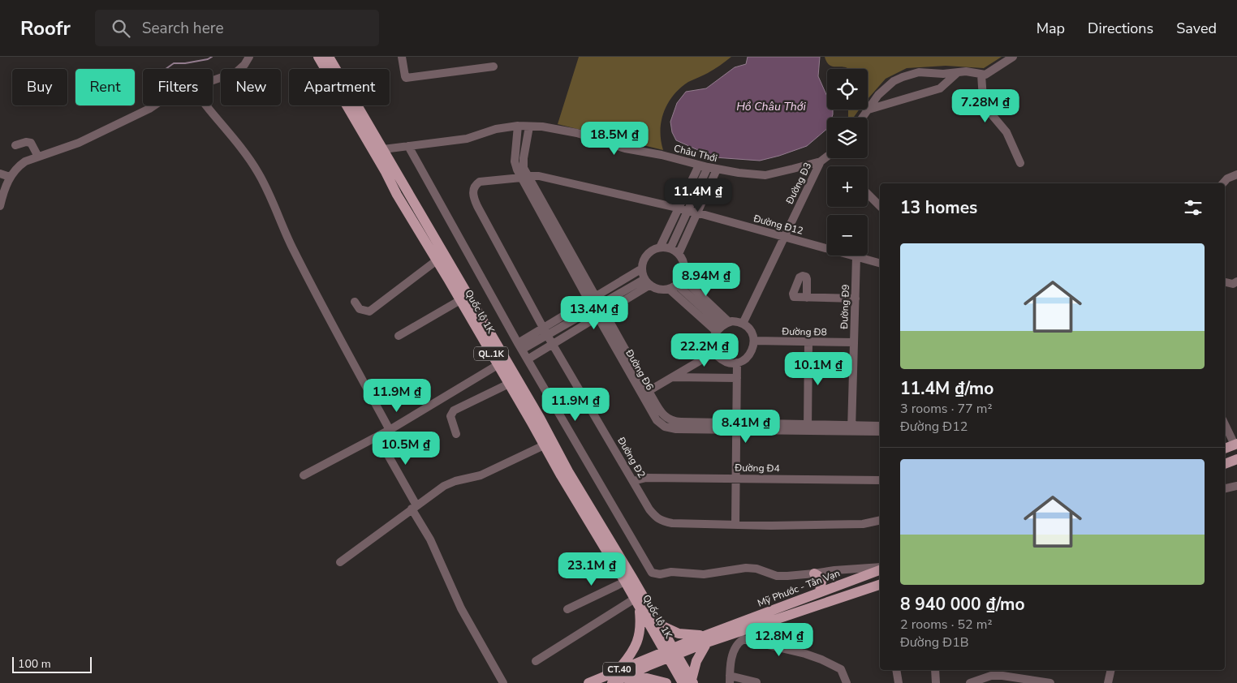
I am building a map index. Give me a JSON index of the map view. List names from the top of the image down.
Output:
{
  "streets": {
    "main road": [
      "Quốc lộ 1K",
      "QL.1K",
      "Mỹ Phước - Tân Vạn",
      "CT.40"
    ],
    "street": [
      "Châu Thới",
      "Đường Đ3",
      "Đường Đ12",
      "Đường Đ9",
      "Đường Đ8",
      "Đường Đ6",
      "Đường Đ2",
      "Đường Đ4"
    ]
  },
  "crossings": [
    ["Châu Thới", "Đường Đ3"],
    ["Châu Thới", "Quốc lộ 1K"],
    ["Châu Thới", "Đường Đ6"],
    ["Đường Đ3", "Đường Đ12"],
    ["Đường Đ3", "Đường Đ8"],
    ["Đường Đ12", "Đường Đ9"],
    ["Đường Đ12", "Đường Đ6"],
    ["Đường Đ12", "Đường Đ2"],
    ["Đường Đ9", "Đường Đ8"],
    ["Đường Đ9", "Đường Đ6"],
    ["Quốc lộ 1K", "Mỹ Phước - Tân Vạn"],
    ["Đường Đ6", "Đường Đ2"],
    ["Đường Đ2", "Đường Đ4"]
  ],
  "water": ["Hồ Châu Thới"],
  "scale_bar": "100 m",
  "page": {
    "header": "Roofr",
    "search": "Search here",
    "nav": ["Map", "Directions", "Saved"],
    "map_buttons": ["+", "−"],
    "chip": [
      "Buy",
      "Rent",
      "Filters",
      "New",
      "Apartment"
    ],
    "price": [
      "7.28M ₫",
      "18.5M ₫",
      "11.4M ₫",
      "8.94M ₫",
      "13.4M ₫",
      "22.2M ₫",
      "10.1M ₫",
      "11.9M ₫",
      "11.9M ₫",
      "8.41M ₫",
      "10.5M ₫",
      "23.1M ₫",
      "12.8M ₫"
    ],
    "heading": "13 homes",
    "list": [
      {
        "name": "11.4M ₫/mo",
        "note": "3 rooms · 77 m² · Đường Đ12"
      },
      {
        "name": "8 940 000 ₫/mo",
        "note": "2 rooms · 52 m² · Đường Đ1B"
      }
    ],
    "scale": "100 m"
  }
}
